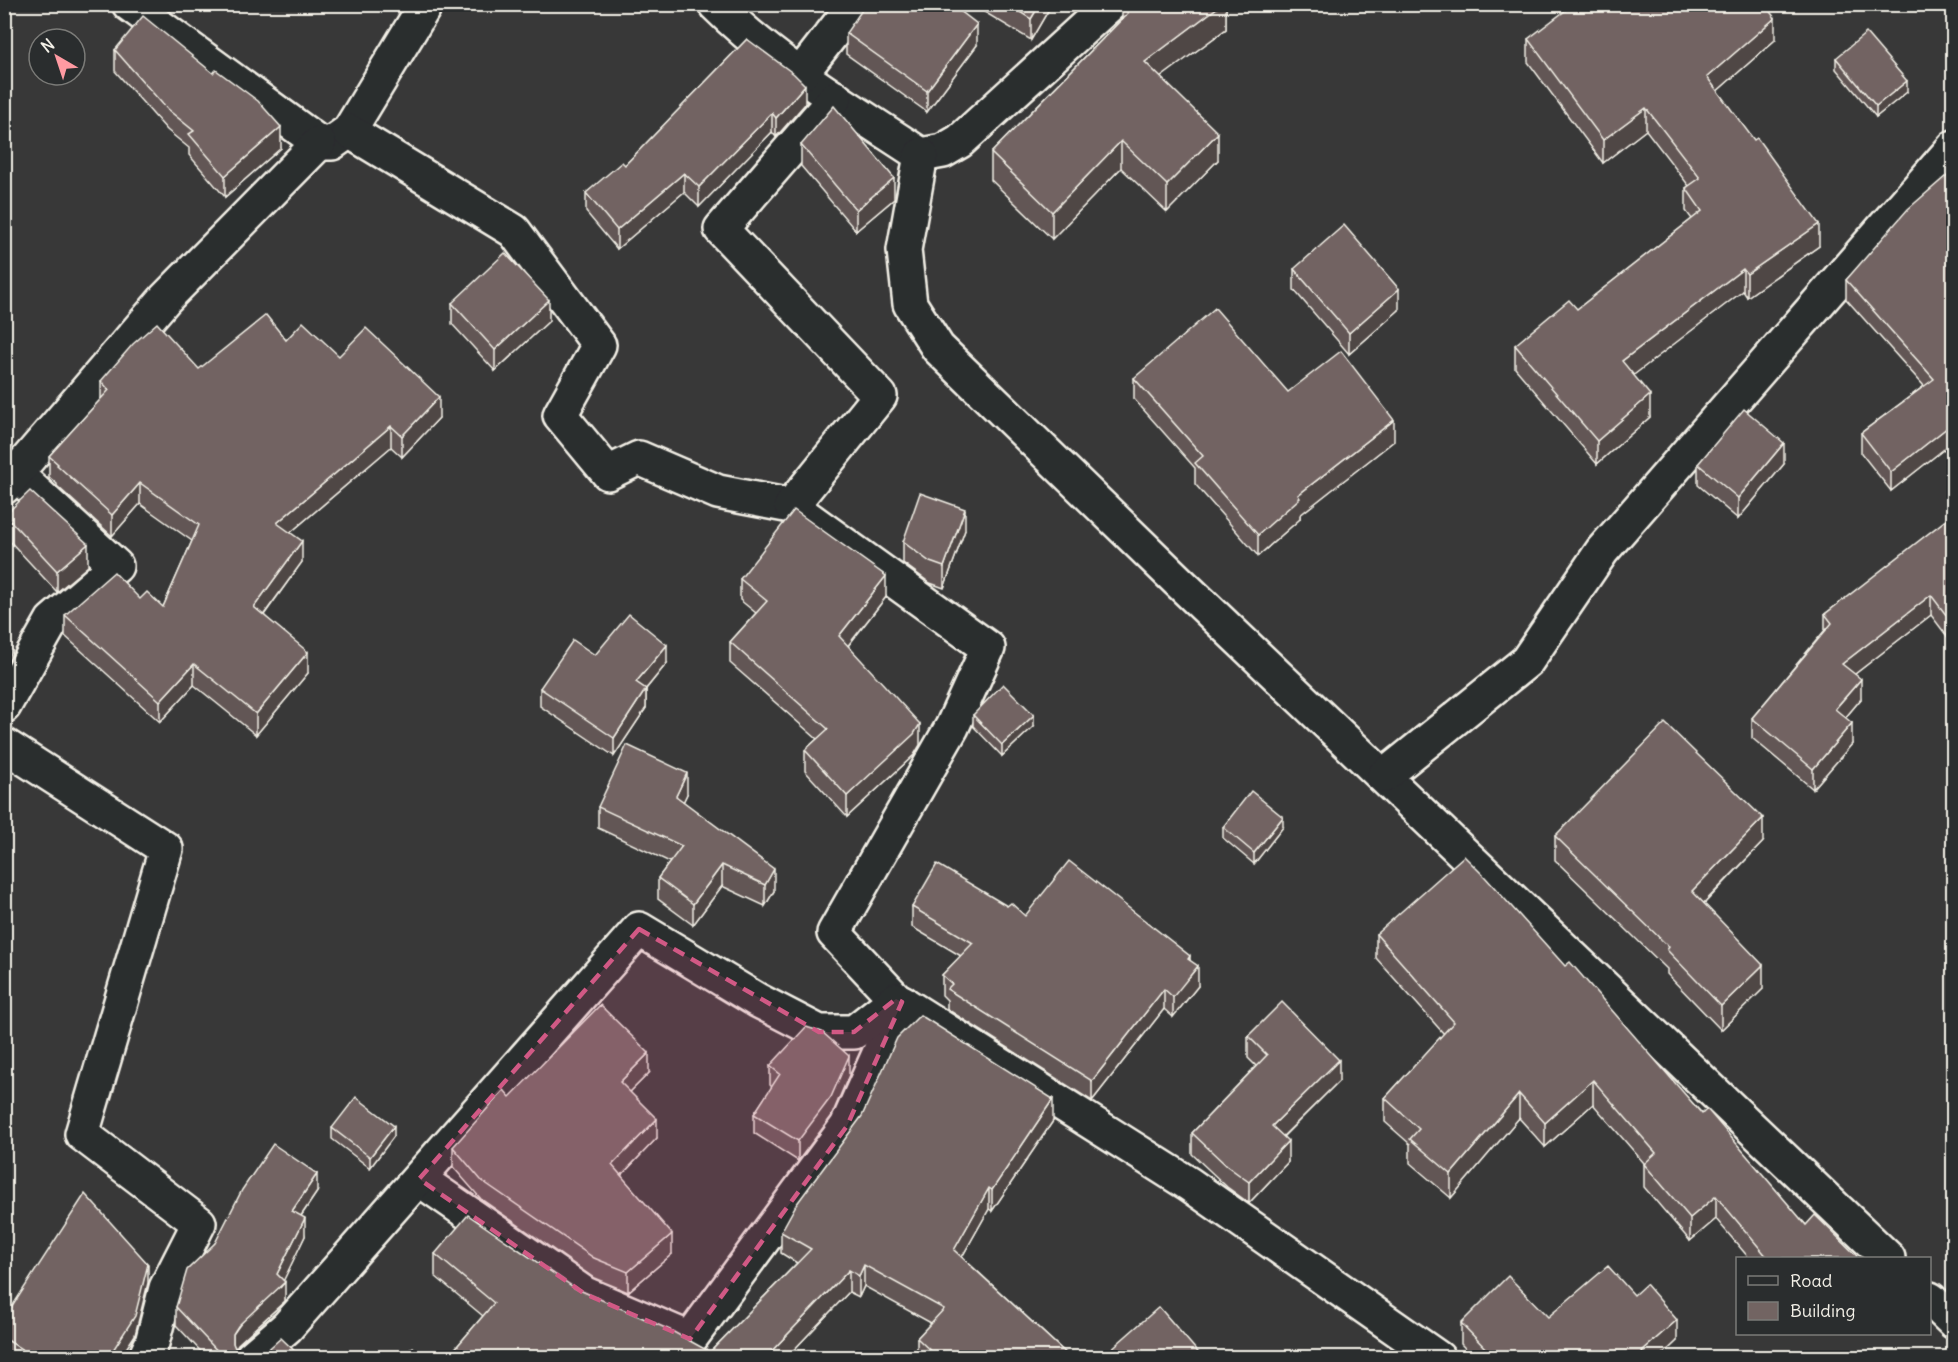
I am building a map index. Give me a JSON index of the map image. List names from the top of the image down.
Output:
{
  "legend": ["Road", "Building"],
  "north": "top left"
}
